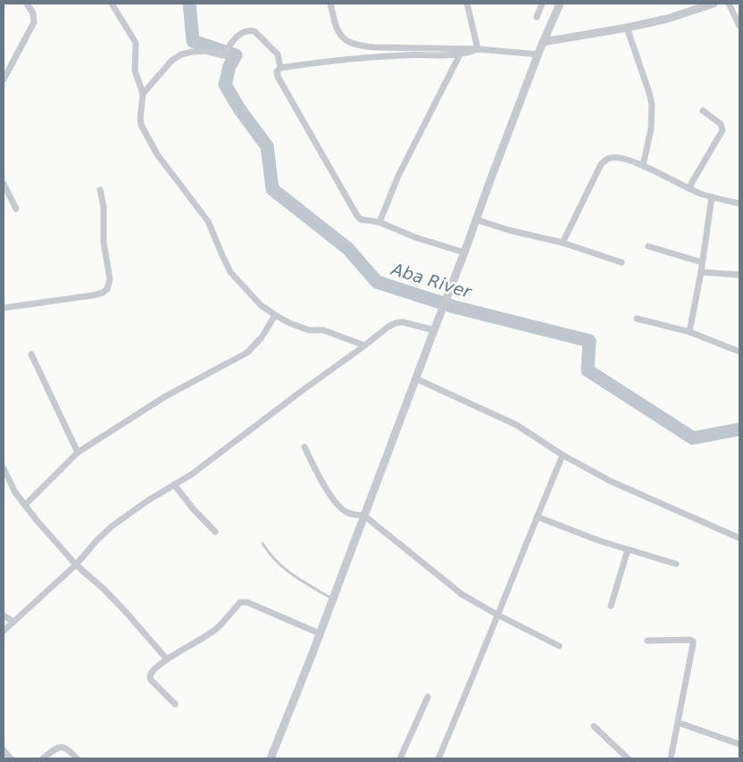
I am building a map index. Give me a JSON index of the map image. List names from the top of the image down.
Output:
{
  "water": ["Aba River"]
}
